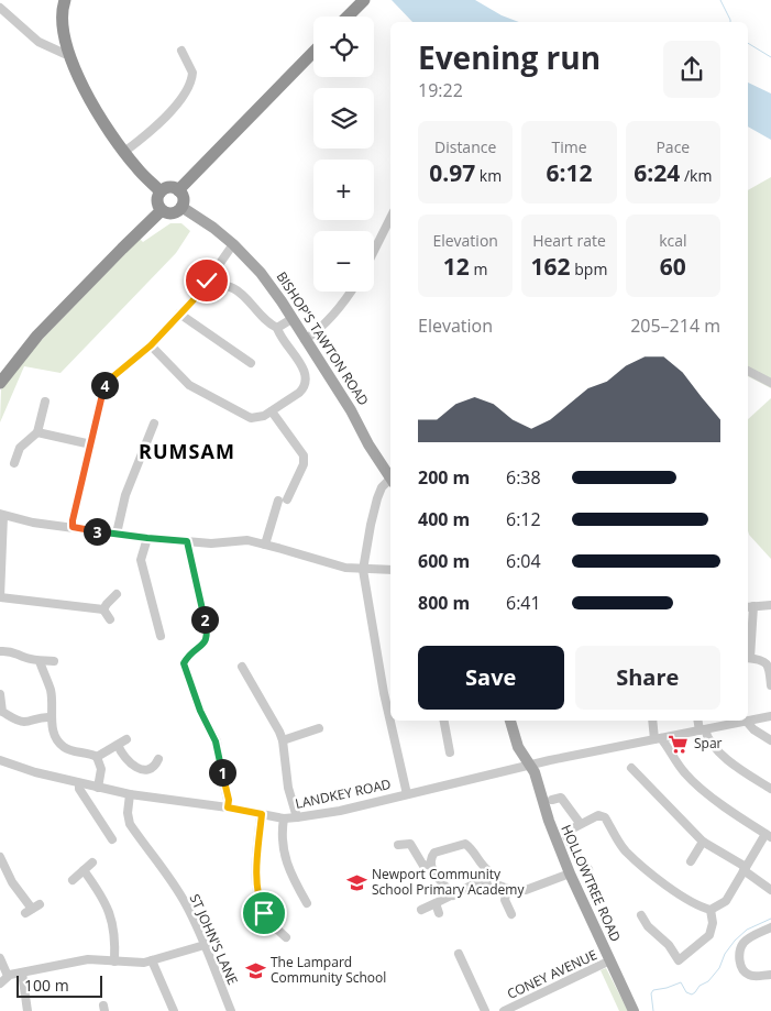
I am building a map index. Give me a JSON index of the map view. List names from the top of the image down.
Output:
{
  "streets": {
    "main road": ["BISHOP'S TAWTON ROAD", "HOLLOWTREE ROAD"],
    "street": ["LANDKEY ROAD", "ST JOHN'S LANE", "CONEY AVENUE"]
  },
  "crossings": [
    ["LANDKEY ROAD", "HOLLOWTREE ROAD"],
    ["LANDKEY ROAD", "ST JOHN'S LANE"],
    ["HOLLOWTREE ROAD", "CONEY AVENUE"]
  ],
  "districts": ["RUMSAM"],
  "places": {
    "supermarket": ["Spar"],
    "school or university": ["Newport Community School Primary Academy", "The Lampard Community School"]
  },
  "scale_bar": "100 m",
  "page": {
    "map_buttons": ["+", "−"],
    "heading": ["Evening run", "19:22"],
    "stats": [
      ["Distance", "0.97 km"],
      ["Time", "6:12"],
      ["Pace", "6:24 /km"],
      ["Elevation", "12 m"],
      ["Heart rate", "162 bpm"],
      ["kcal", "60"]
    ],
    "chart": ["Elevation", "205–214 m"],
    "pins": [
      "4",
      "3",
      "2",
      "1"
    ],
    "list": [
      {
        "name": "200 m",
        "note": "6:38"
      },
      {
        "name": "400 m",
        "note": "6:12"
      },
      {
        "name": "600 m",
        "note": "6:04"
      },
      {
        "name": "800 m",
        "note": "6:41"
      }
    ],
    "buttons": ["Save", "Share"],
    "scale": "100 m"
  }
}
